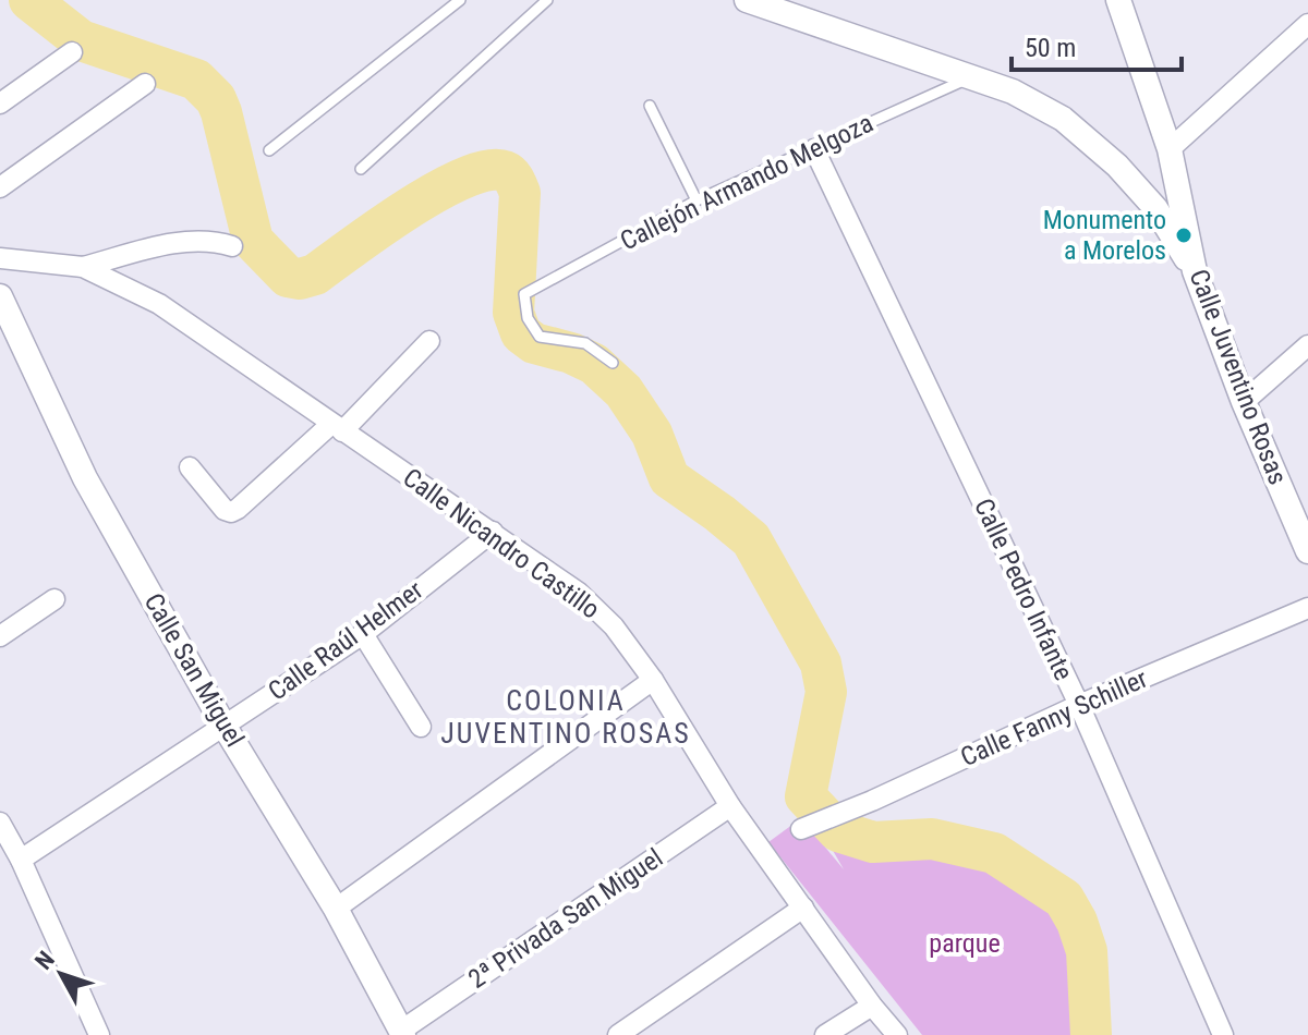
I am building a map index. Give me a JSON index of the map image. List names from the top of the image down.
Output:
{
  "streets": {
    "street": [
      "Calle Juventino Rosas",
      "Calle Nicandro Castillo",
      "Calle Pedro Infante",
      "Calle Raúl Helmer",
      "Calle San Miguel",
      "Calle Fanny Schiller",
      "2ª Privada San Miguel"
    ],
    "lane": ["Callejón Armando Melgoza"]
  },
  "crossings": [
    ["Callejón Armando Melgoza", "Calle Pedro Infante"],
    ["Calle Nicandro Castillo", "Calle Raúl Helmer"],
    ["Calle Nicandro Castillo", "2ª Privada San Miguel"],
    ["Calle Pedro Infante", "Calle Fanny Schiller"],
    ["Calle Raúl Helmer", "Calle San Miguel"],
    ["Calle San Miguel", "2ª Privada San Miguel"]
  ],
  "districts": ["COLONIA JUVENTINO ROSAS"],
  "parks": ["parque"],
  "places": ["Monumento a Morelos"],
  "scale_bar": "50 m",
  "north": "top left"
}
